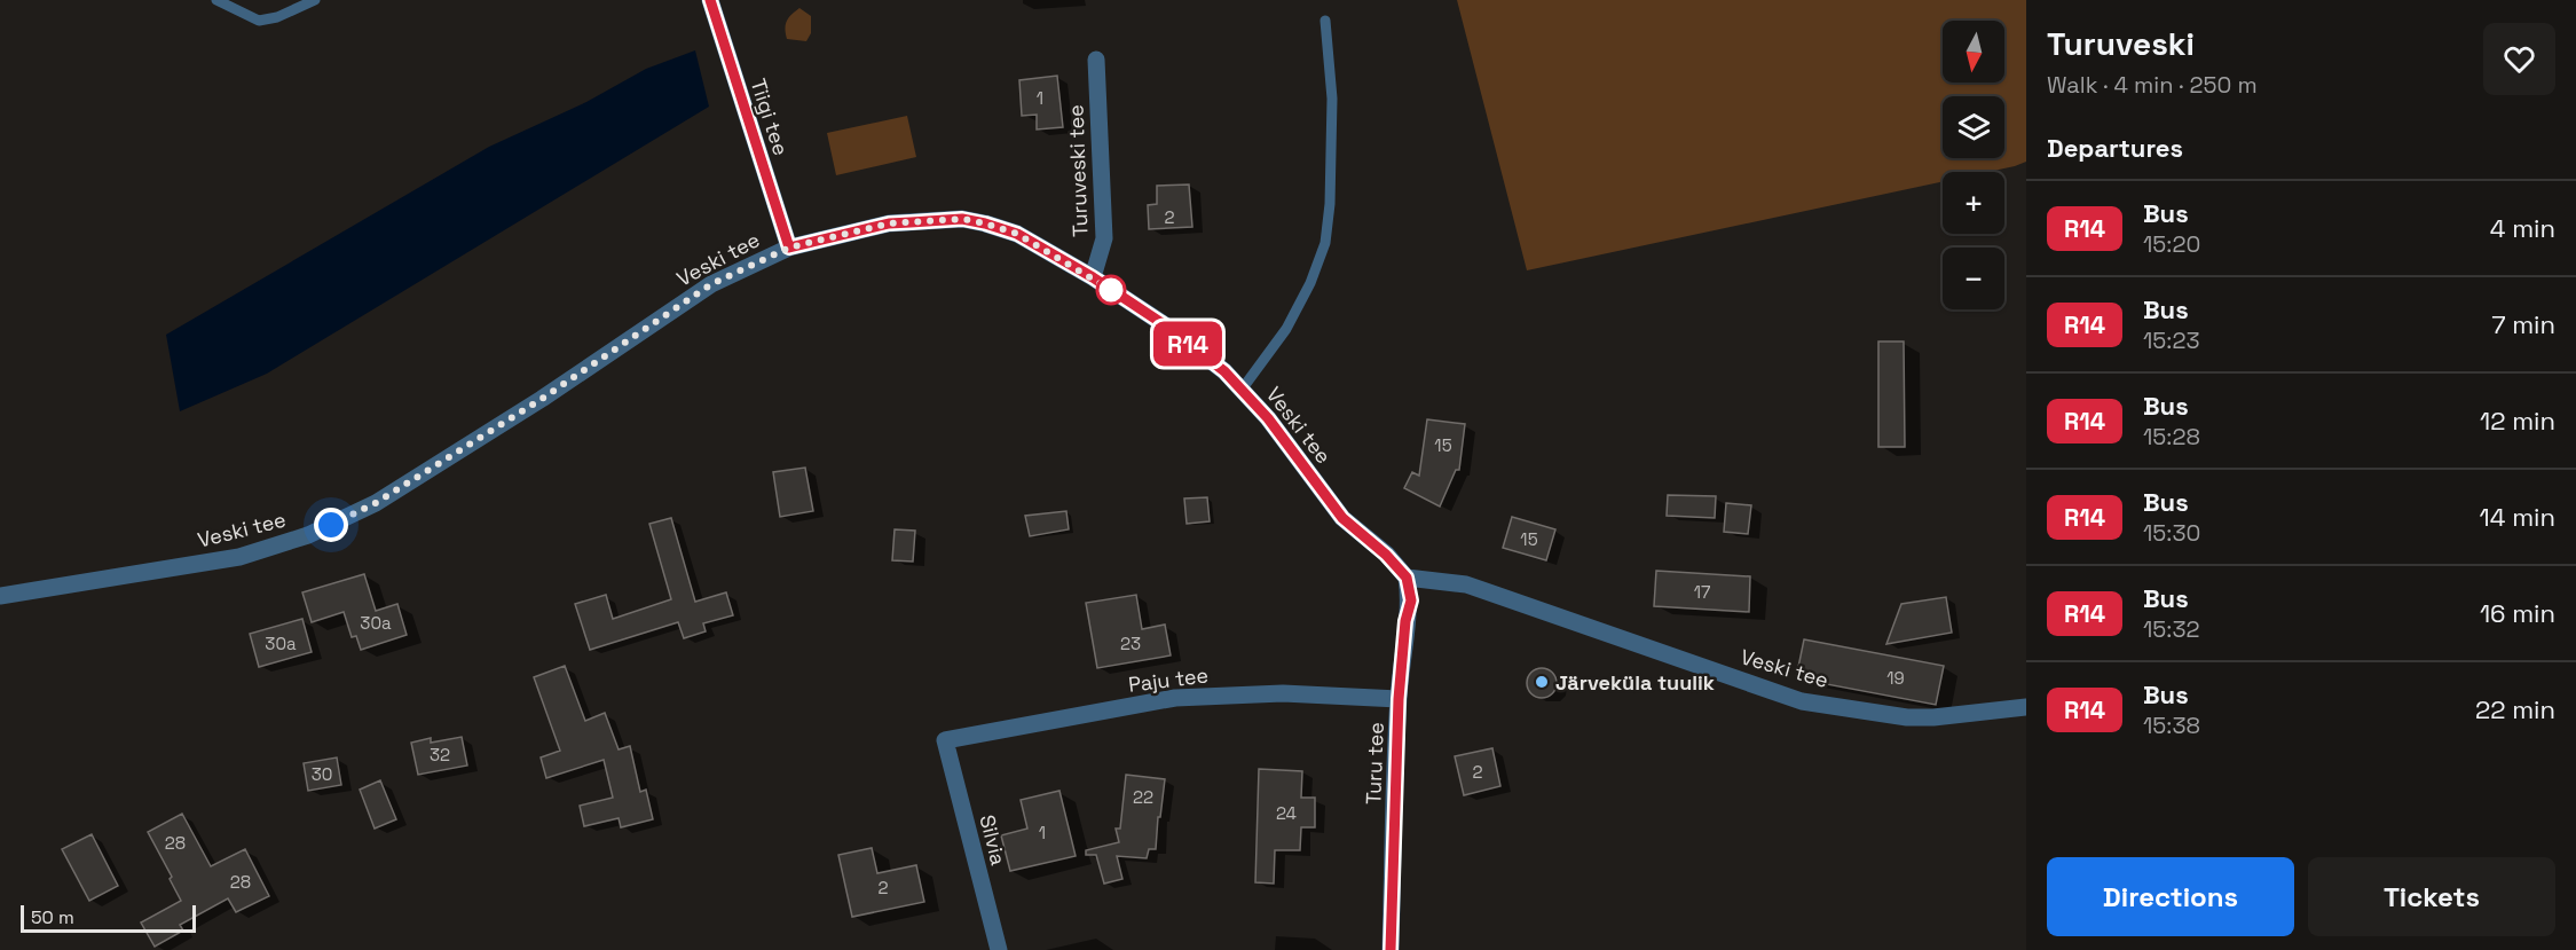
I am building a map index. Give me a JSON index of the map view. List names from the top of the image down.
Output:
{
  "streets": {
    "street": [
      "Tiigi tee",
      "Turuveski tee",
      "Veski tee",
      "Paju tee",
      "Turu tee",
      "Silvia"
    ]
  },
  "crossings": [
    ["Tiigi tee", "Veski tee"],
    ["Turuveski tee", "Veski tee"],
    ["Veski tee", "Turu tee"],
    ["Paju tee", "Turu tee"],
    ["Paju tee", "Silvia"]
  ],
  "places": ["Järveküla tuulik"],
  "lines": ["bus line R14"],
  "house_numbers": [
    "1",
    "2",
    "15",
    "15",
    "17",
    "30a",
    "30a",
    "23",
    "19",
    "32",
    "2",
    "30",
    "22",
    "24",
    "1",
    "28",
    "28",
    "2"
  ],
  "scale_bar": "50 m",
  "north": "bottom",
  "page": {
    "on_map": "R14",
    "heading": [
      ["Turuveski", "Walk · 4 min · 250 m"],
      "Departures"
    ],
    "map_buttons": ["+", "−"],
    "list": [
      {
        "mark": "R14",
        "name": "Bus",
        "note": "15:20",
        "value": "4 min"
      },
      {
        "mark": "R14",
        "name": "Bus",
        "note": "15:23",
        "value": "7 min"
      },
      {
        "mark": "R14",
        "name": "Bus",
        "note": "15:28",
        "value": "12 min"
      },
      {
        "mark": "R14",
        "name": "Bus",
        "note": "15:30",
        "value": "14 min"
      },
      {
        "mark": "R14",
        "name": "Bus",
        "note": "15:32",
        "value": "16 min"
      },
      {
        "mark": "R14",
        "name": "Bus",
        "note": "15:38",
        "value": "22 min"
      }
    ],
    "buttons": ["Directions", "Tickets"],
    "scale": "50 m"
  }
}
